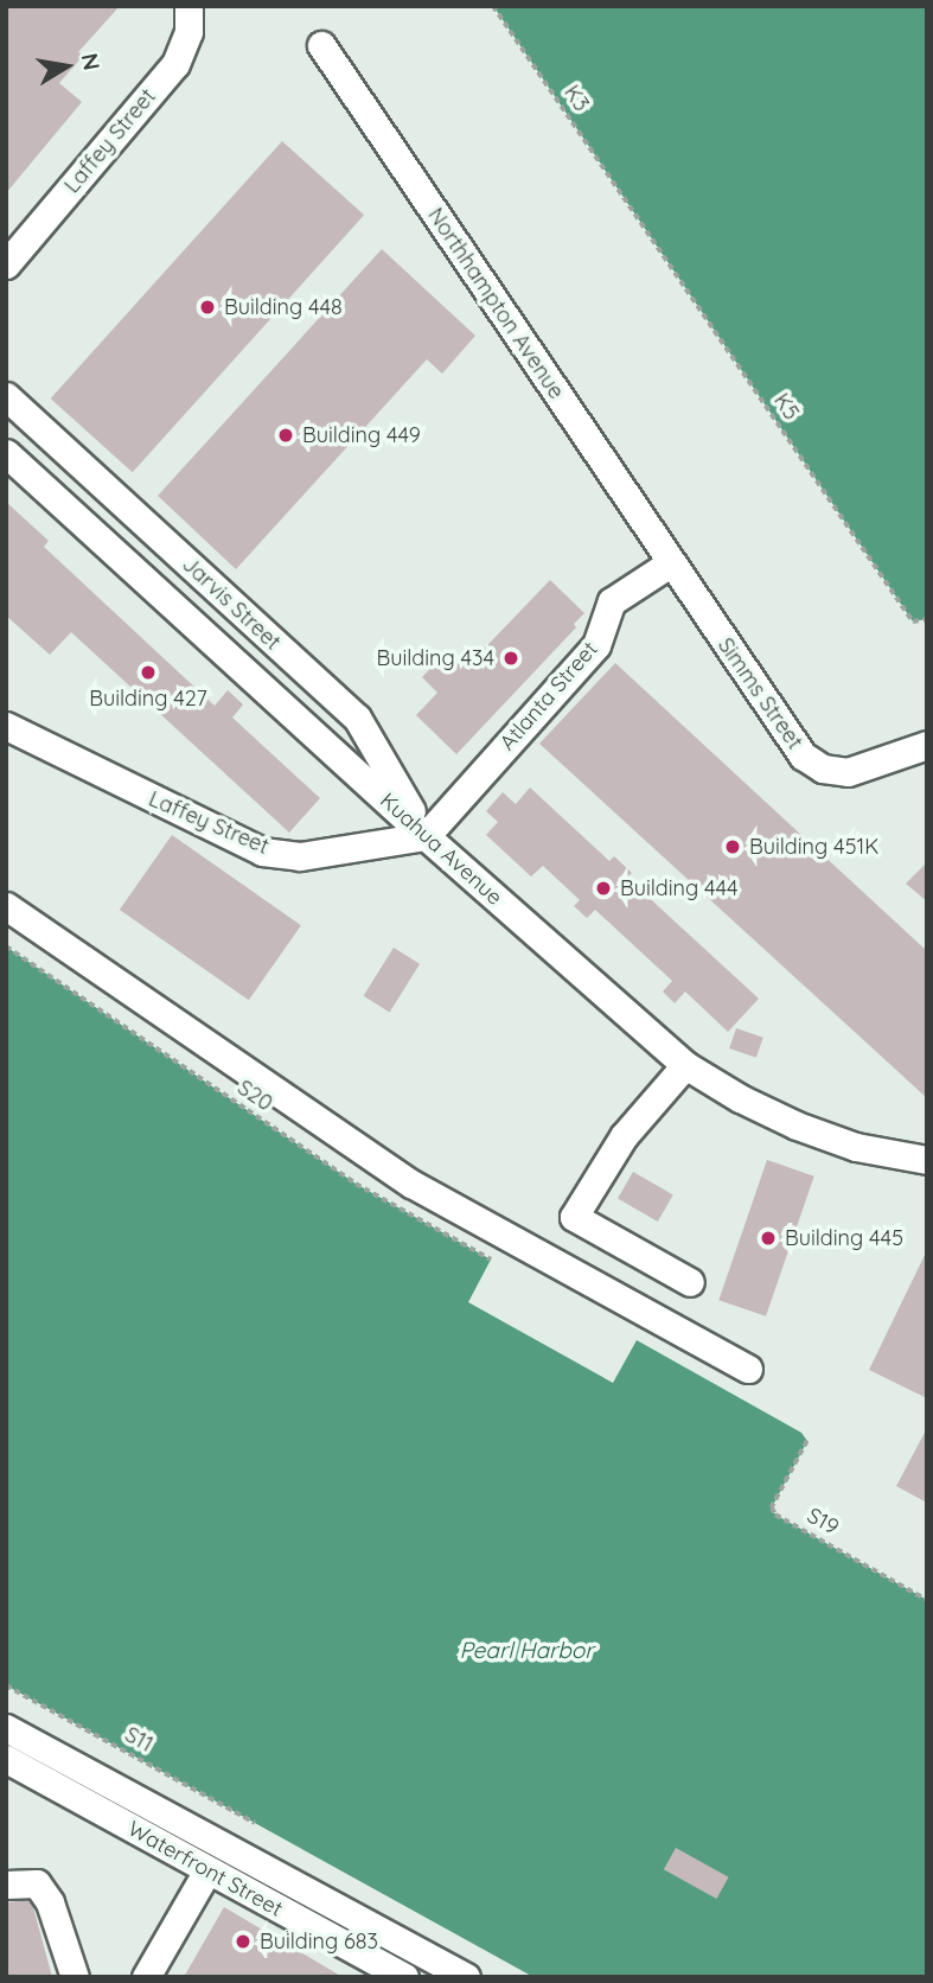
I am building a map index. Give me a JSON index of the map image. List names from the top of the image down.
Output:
{
  "streets": {
    "street": [
      "Laffey Street",
      "Northhampton Avenue",
      "Jarvis Street",
      "Simms Street",
      "Atlanta Street",
      "Kuahua Avenue",
      "Waterfront Street"
    ],
    "path": [
      "K3",
      "K5",
      "S20",
      "S19",
      "S11"
    ]
  },
  "crossings": [
    ["K3", "K5"],
    ["Laffey Street", "Jarvis Street"],
    ["Laffey Street", "Atlanta Street"],
    ["Laffey Street", "Kuahua Avenue"],
    ["Northhampton Avenue", "Simms Street"],
    ["Northhampton Avenue", "Atlanta Street"],
    ["Jarvis Street", "Atlanta Street"],
    ["Jarvis Street", "Kuahua Avenue"],
    ["Simms Street", "Atlanta Street"],
    ["Atlanta Street", "Kuahua Avenue"]
  ],
  "water": ["Pearl Harbor"],
  "places": [
    "Building 448",
    "Building 449",
    "Building 434",
    "Building 427",
    "Building 451K",
    "Building 444",
    "Building 445",
    "Building 683"
  ],
  "north": "right"
}
